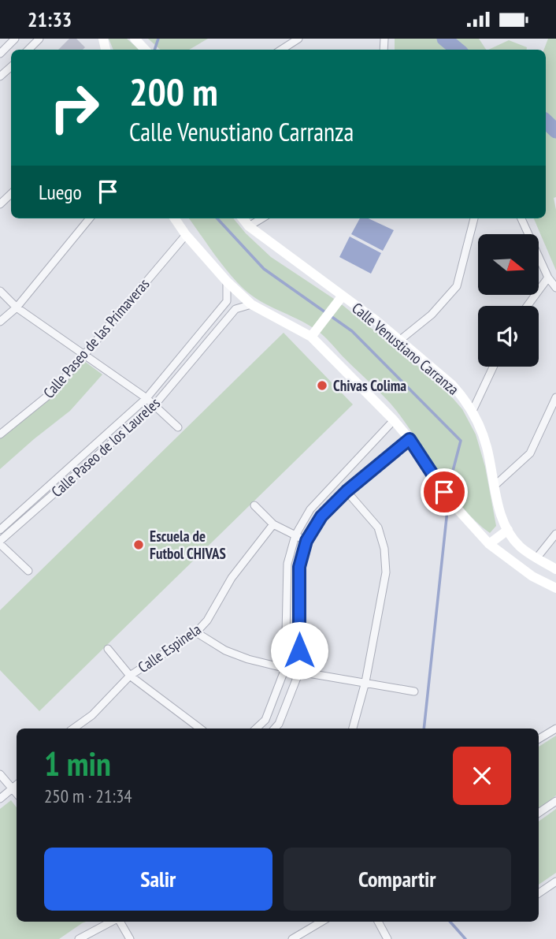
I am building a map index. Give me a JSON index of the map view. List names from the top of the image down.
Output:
{
  "streets": {
    "street": [
      "Calle Paseo de las Primaveras",
      "Calle Venustiano Carranza",
      "Calle Paseo de los Laureles",
      "Calle Espinela"
    ]
  },
  "places": ["Chivas Colima", "Escuela de Futbol CHIVAS"],
  "north": "right",
  "page": {
    "status": "21:33",
    "turn": ["200 m", "Calle Venustiano Carranza"],
    "then": "Luego",
    "heading": ["1 min", "250 m · 21:34"],
    "buttons": ["Salir", "Compartir"]
  }
}
